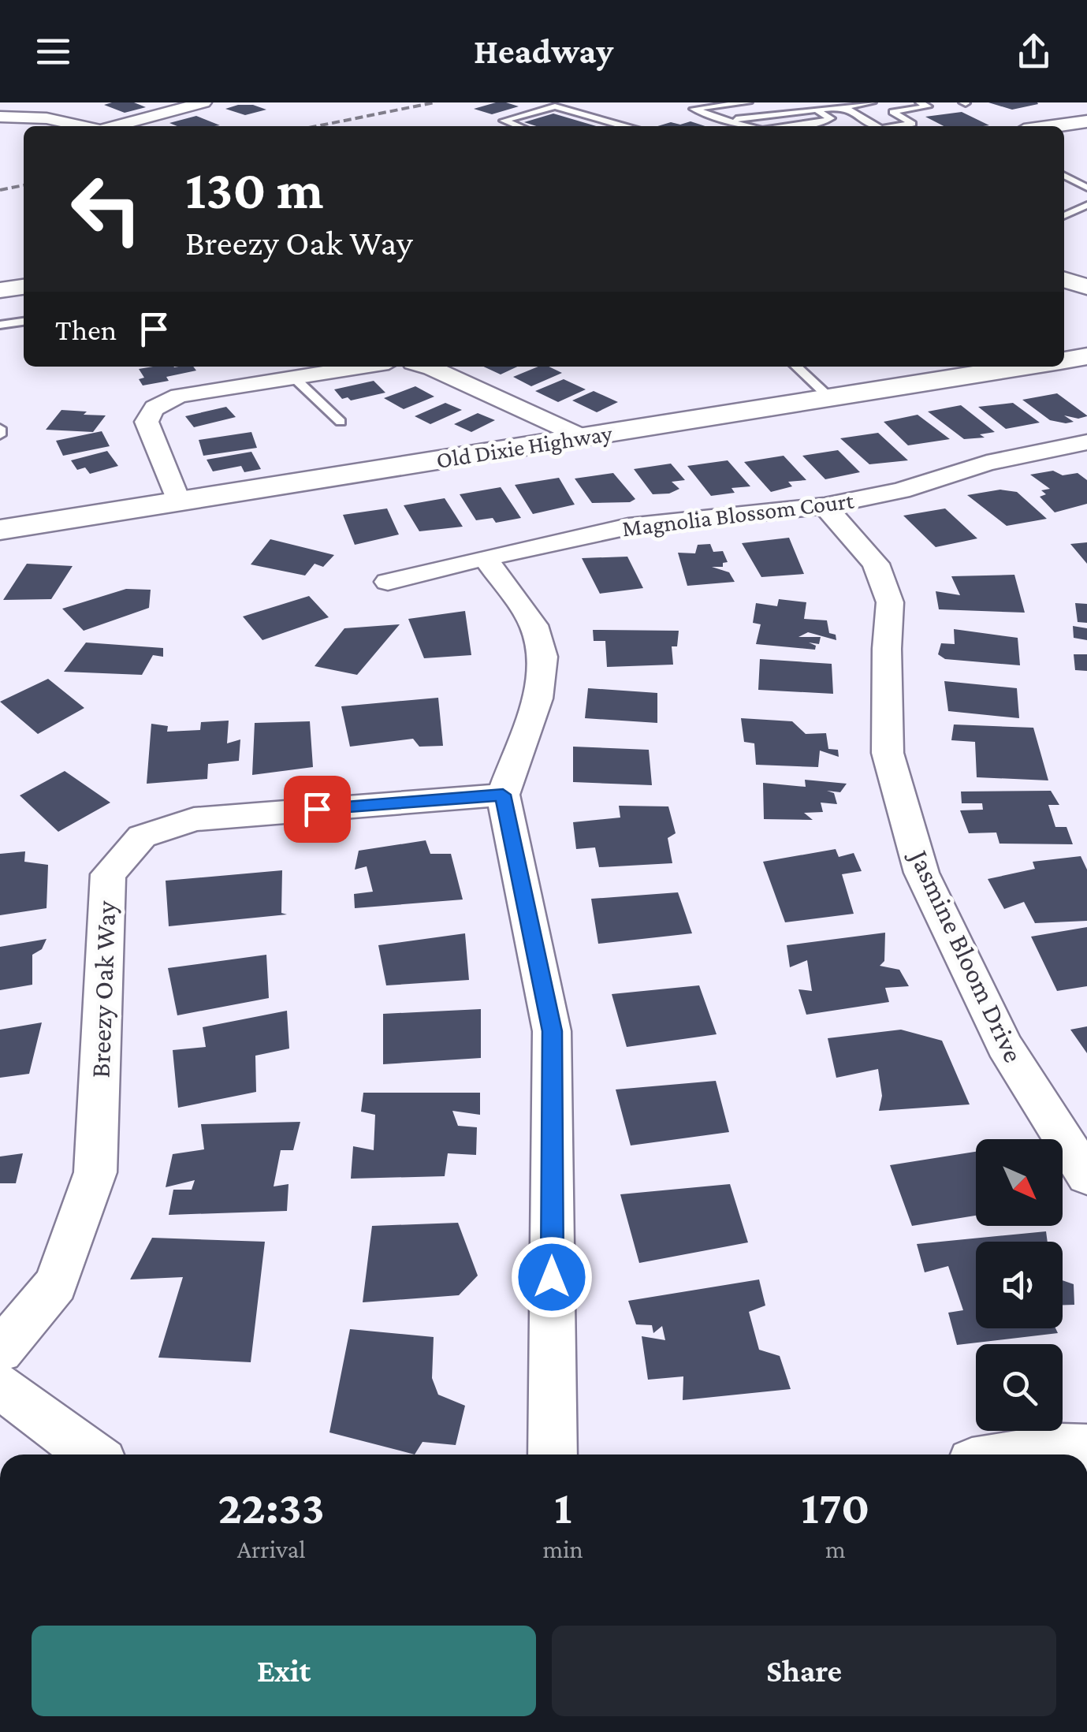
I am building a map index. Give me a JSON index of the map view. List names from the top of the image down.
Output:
{
  "streets": {
    "street": [
      "Old Dixie Highway",
      "Magnolia Blossom Court",
      "Jasmine Bloom Drive",
      "Breezy Oak Way"
    ]
  },
  "crossings": [
    ["Magnolia Blossom Court", "Jasmine Bloom Drive"]
  ],
  "north": "bottom right",
  "page": {
    "header": "Headway",
    "turn": ["130 m", "Breezy Oak Way"],
    "then": "Then",
    "eta": [
      "22:33",
      "Arrival",
      "1",
      "min",
      "170",
      "m"
    ],
    "buttons": ["Exit", "Share"]
  }
}
